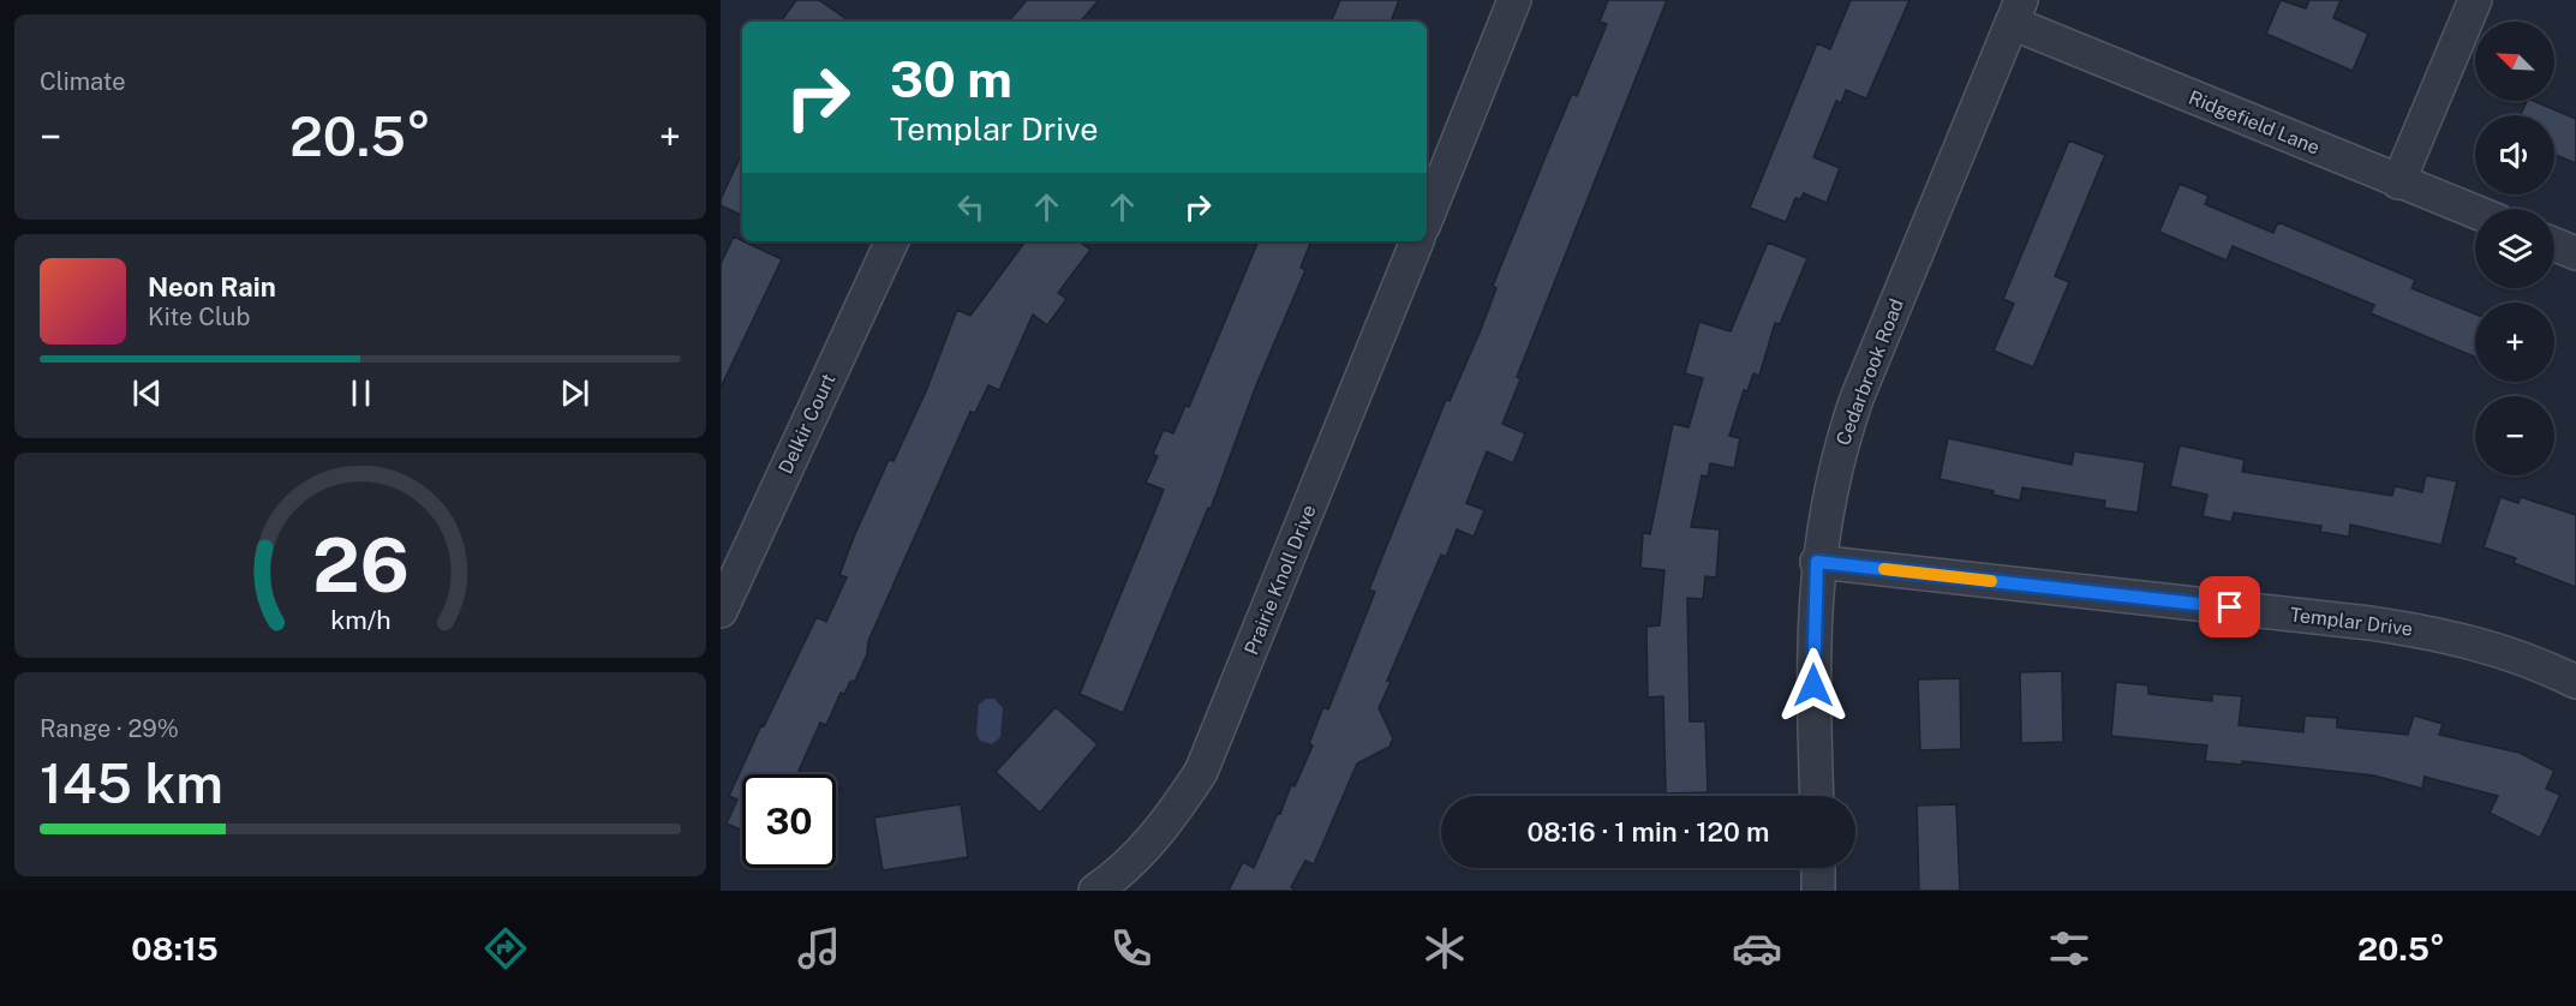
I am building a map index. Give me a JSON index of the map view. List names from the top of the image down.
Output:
{
  "streets": {
    "street": [
      "Ridgefield Lane",
      "Cedarbrook Road",
      "Delkir Court",
      "Prairie Knoll Drive",
      "Templar Drive"
    ]
  },
  "crossings": [
    ["Ridgefield Lane", "Cedarbrook Road"],
    ["Cedarbrook Road", "Templar Drive"]
  ],
  "north": "top left",
  "page": {
    "tile": [
      "Climate",
      ["Range · 29%", "145 km"]
    ],
    "map_buttons": ["+", "−"],
    "turn": ["30 m", "Templar Drive"],
    "heat": ["−", "20.5°", "+"],
    "song": ["Neon Rain", "Kite Club"],
    "limit": "30",
    "trip": "08:16 · 1 min · 120 m",
    "tabs": ["08:15", "20.5°"],
    "gauge": ["26", "km/h"]
  }
}
